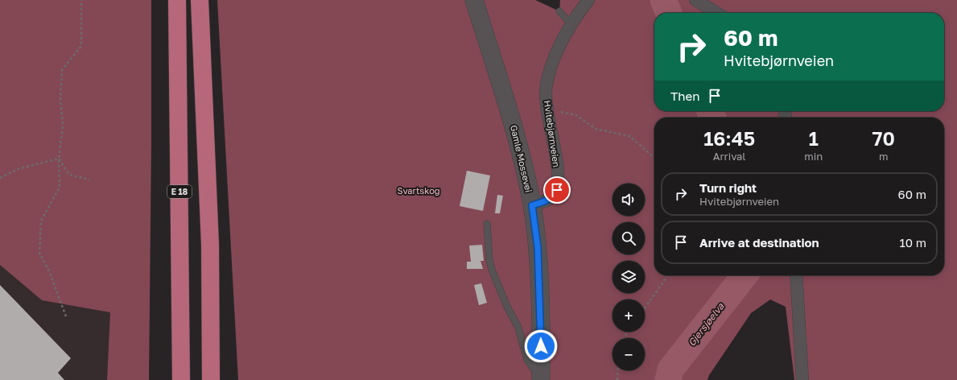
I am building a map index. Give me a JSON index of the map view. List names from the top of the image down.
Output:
{
  "streets": {
    "highway": ["E 18"],
    "main road": ["Gamle Mossevei"],
    "street": ["Hvitebjørnveien"]
  },
  "crossings": [
    ["Hvitebjørnveien", "Gamle Mossevei"]
  ],
  "water": ["Gjersjøelva"],
  "parks": ["Svartskog"],
  "page": {
    "turn": ["60 m", "Hvitebjørnveien"],
    "then": "Then",
    "eta": [
      "16:45",
      "Arrival",
      "1",
      "min",
      "70",
      "m"
    ],
    "list": [
      {
        "name": "Turn right",
        "note": "Hvitebjørnveien",
        "value": "60 m"
      },
      {
        "name": "Arrive at destination",
        "value": "10 m"
      }
    ],
    "map_buttons": ["+", "−"]
  }
}
